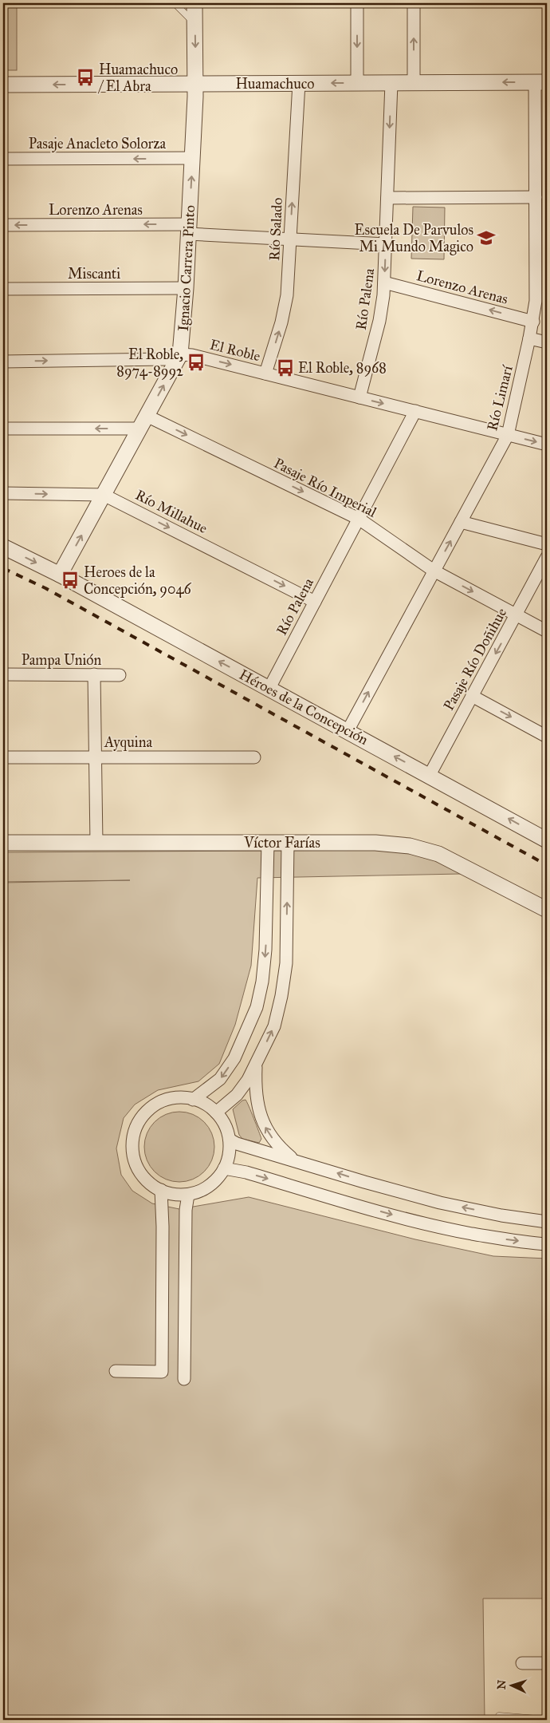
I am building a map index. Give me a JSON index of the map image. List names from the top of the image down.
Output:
{
  "streets": {
    "street": [
      "Huamachuco",
      "Pasaje Anacleto Solorza",
      "Lorenzo Arenas",
      "Río Salado",
      "Ignacio Carrera Pinto",
      "Miscanti",
      "Río Palena",
      "El Roble",
      "Río Limarí",
      "Pasaje Río Imperial",
      "Río Millahue",
      "Pasaje Río Doñihue",
      "Pampa Unión",
      "Héroes de la Concepción",
      "Ayquina",
      "Víctor Farías"
    ]
  },
  "crossings": [
    ["Huamachuco", "Río Salado"],
    ["Huamachuco", "Ignacio Carrera Pinto"],
    ["Huamachuco", "Río Palena"],
    ["Huamachuco", "Río Limarí"],
    ["Pasaje Anacleto Solorza", "Ignacio Carrera Pinto"],
    ["Lorenzo Arenas", "Río Salado"],
    ["Lorenzo Arenas", "Ignacio Carrera Pinto"],
    ["Lorenzo Arenas", "Río Palena"],
    ["Lorenzo Arenas", "Río Limarí"],
    ["Río Salado", "El Roble"],
    ["Ignacio Carrera Pinto", "Miscanti"],
    ["Ignacio Carrera Pinto", "El Roble"],
    ["Ignacio Carrera Pinto", "Pasaje Río Imperial"],
    ["Ignacio Carrera Pinto", "Río Millahue"],
    ["Ignacio Carrera Pinto", "Héroes de la Concepción"],
    ["Río Palena", "El Roble"],
    ["Río Palena", "Pasaje Río Imperial"],
    ["Río Palena", "Río Millahue"],
    ["Río Palena", "Héroes de la Concepción"],
    ["El Roble", "Río Limarí"],
    ["Río Limarí", "Pasaje Río Imperial"],
    ["Río Limarí", "Héroes de la Concepción"],
    ["Pasaje Río Imperial", "Pasaje Río Doñihue"],
    ["Pasaje Río Doñihue", "Héroes de la Concepción"]
  ],
  "one_way": [
    "Pasaje Anacleto Solorza",
    "Lorenzo Arenas",
    "Río Salado",
    "El Roble",
    "Río Millahue",
    "Pasaje Río Doñihue"
  ],
  "places": {
    "bus stop": [
      "Huamachuco / El Abra",
      "El Roble, 8974-8992",
      "El Roble, 8968",
      "Heroes de la Concepción, 9046"
    ],
    "school or university": ["Escuela De Parvulos Mi Mundo Magico"]
  },
  "north": "left"
}
